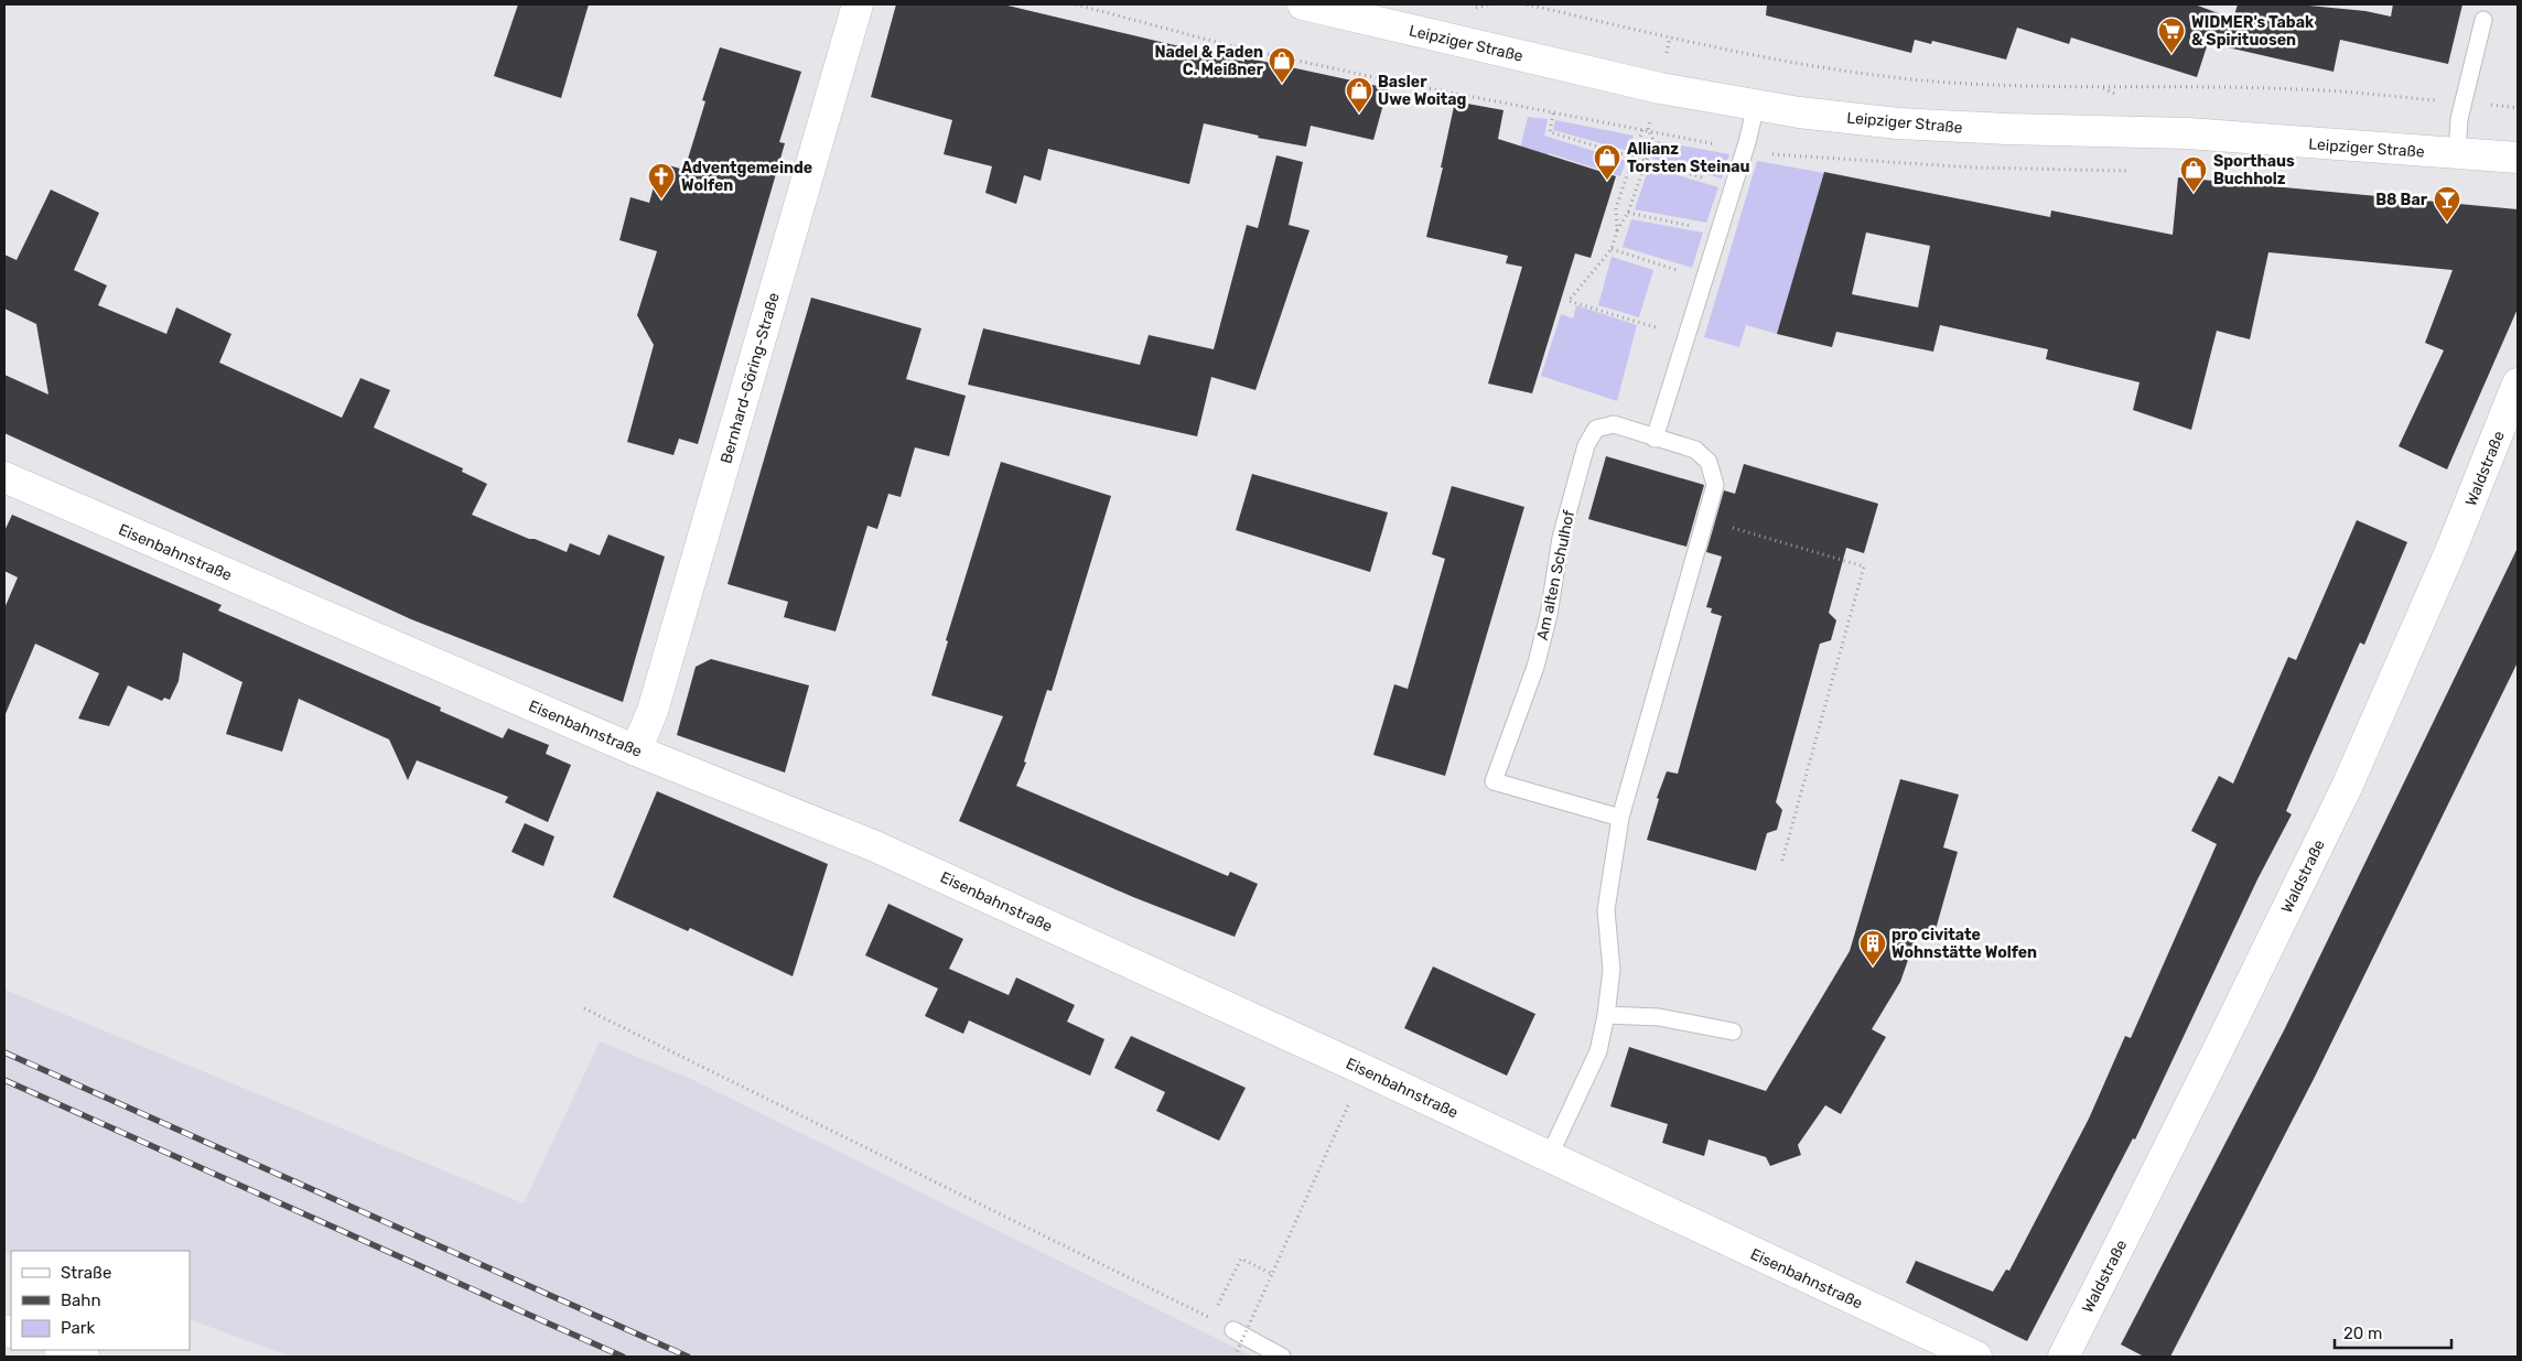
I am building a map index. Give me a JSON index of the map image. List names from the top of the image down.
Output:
{
  "streets": {
    "street": [
      "Leipziger Straße",
      "Bernhard-Göring-Straße",
      "Waldstraße",
      "Eisenbahnstraße"
    ],
    "lane": ["Am alten Schulhof"]
  },
  "crossings": [
    ["Bernhard-Göring-Straße", "Eisenbahnstraße"],
    ["Eisenbahnstraße", "Am alten Schulhof"]
  ],
  "places": {
    "supermarket": ["WIDMER's Tabak & Spirituosen"],
    "shop": [
      "Nadel & Faden C. Meißner",
      "Basler Uwe Woitag",
      "Allianz Torsten Steinau",
      "Sporthaus Buchholz"
    ],
    "church": ["Adventgemeinde Wolfen"],
    "bar": ["B8 Bar"],
    "building": ["pro civitate Wohnstätte Wolfen"]
  },
  "legend": ["Straße", "Bahn", "Park"],
  "scale_bar": "20 m"
}
